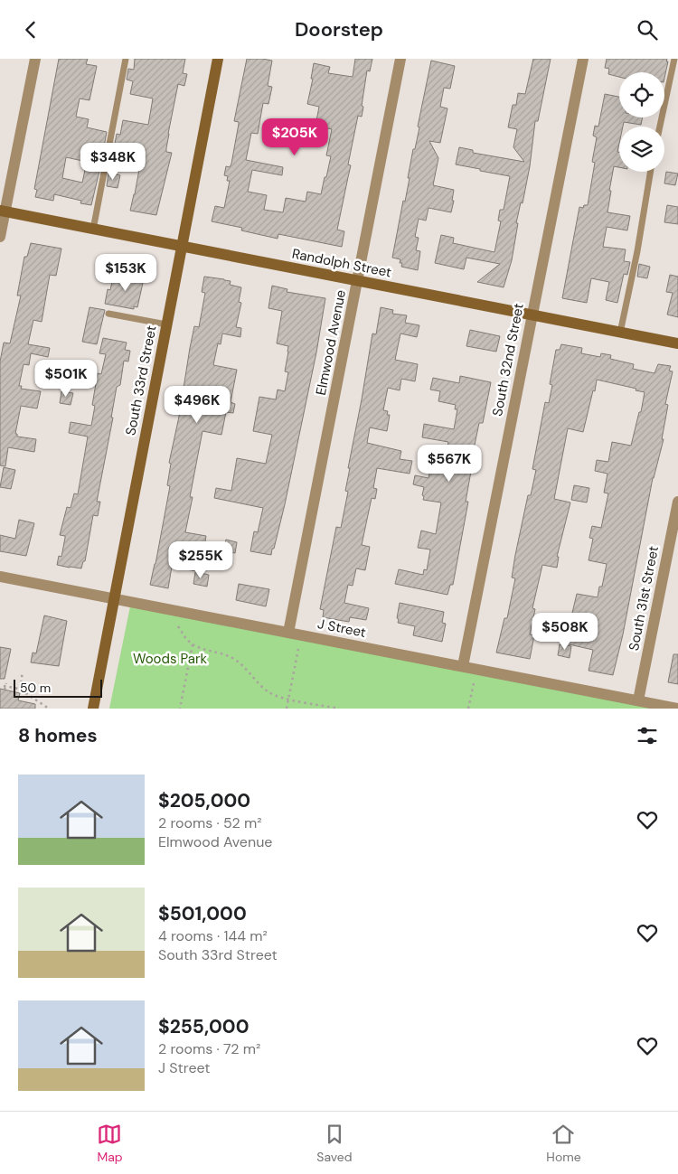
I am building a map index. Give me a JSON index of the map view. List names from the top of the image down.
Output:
{
  "streets": {
    "main road": ["Randolph Street", "South 33rd Street"],
    "street": [
      "Elmwood Avenue",
      "South 32nd Street",
      "South 31st Street",
      "J Street"
    ]
  },
  "crossings": [
    ["Randolph Street", "Elmwood Avenue"],
    ["Randolph Street", "South 32nd Street"],
    ["Randolph Street", "South 33rd Street"],
    ["Elmwood Avenue", "J Street"],
    ["South 32nd Street", "J Street"],
    ["South 33rd Street", "J Street"],
    ["South 31st Street", "J Street"]
  ],
  "parks": ["Woods Park"],
  "scale_bar": "50 m",
  "page": {
    "header": "Doorstep",
    "price": [
      "$205K",
      "$348K",
      "$153K",
      "$501K",
      "$496K",
      "$567K",
      "$255K",
      "$508K"
    ],
    "scale": "50 m",
    "heading": "8 homes",
    "list": [
      {
        "name": "$205,000",
        "note": "2 rooms · 52 m² · Elmwood Avenue"
      },
      {
        "name": "$501,000",
        "note": "4 rooms · 144 m² · South 33rd Street"
      },
      {
        "name": "$255,000",
        "note": "2 rooms · 72 m² · J Street"
      }
    ],
    "tabs": ["Map", "Saved", "Home"]
  }
}
